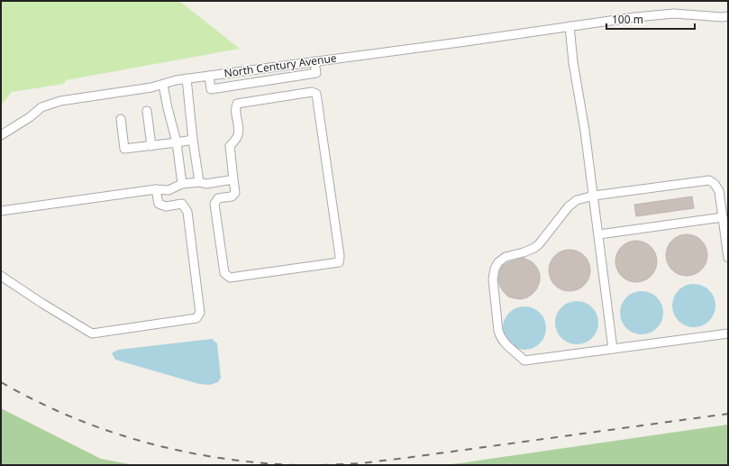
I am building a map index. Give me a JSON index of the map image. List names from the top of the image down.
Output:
{
  "streets": {
    "lane": ["North Century Avenue"]
  },
  "scale_bar": "100 m"
}
